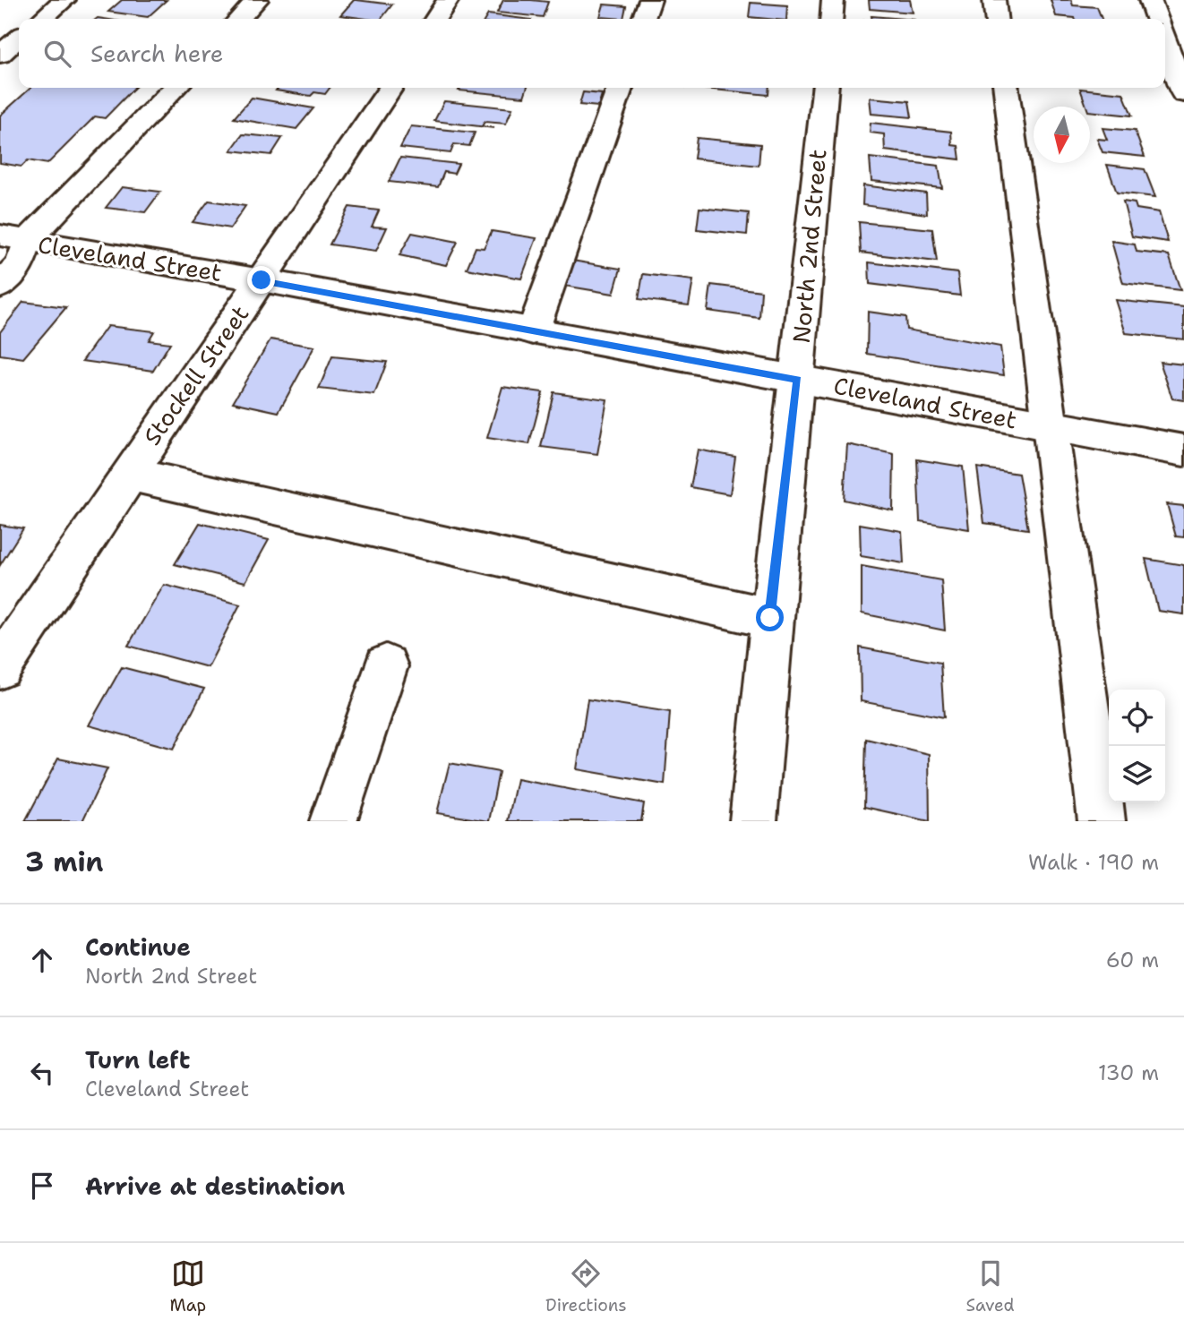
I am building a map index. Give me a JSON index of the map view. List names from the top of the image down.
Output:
{
  "streets": {
    "street": ["North 2nd Street", "Cleveland Street", "Stockell Street"]
  },
  "crossings": [
    ["North 2nd Street", "Cleveland Street"],
    ["Cleveland Street", "Stockell Street"]
  ],
  "north": "bottom",
  "page": {
    "search": "Search here",
    "heading": ["3 min", "Walk · 190 m"],
    "list": [
      ["Continue", "North 2nd Street", "60 m"],
      ["Turn left", "Cleveland Street", "130 m"],
      "Arrive at destination"
    ],
    "nav": ["Map", "Directions", "Saved"]
  }
}
